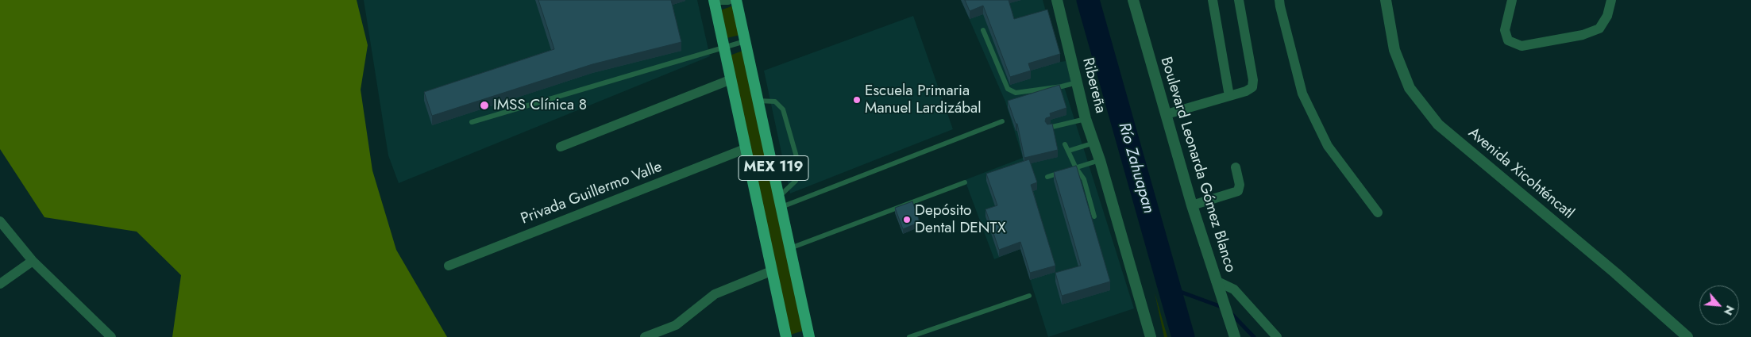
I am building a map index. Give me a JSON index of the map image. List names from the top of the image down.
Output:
{
  "streets": {
    "main road": ["MEX 119"],
    "street": [
      "Ribereña",
      "Boulevard Leonarda Gómez Blanco",
      "Avenida Xicohténcatl",
      "Privada Guillermo Valle"
    ]
  },
  "crossings": [
    ["MEX 119", "Privada Guillermo Valle"]
  ],
  "water": ["Río Zahuapan"],
  "places": ["Escuela Primaria Manuel Lardizábal", "IMSS Clínica 8", "Depósito Dental DENTX"],
  "north": "bottom right"
}
